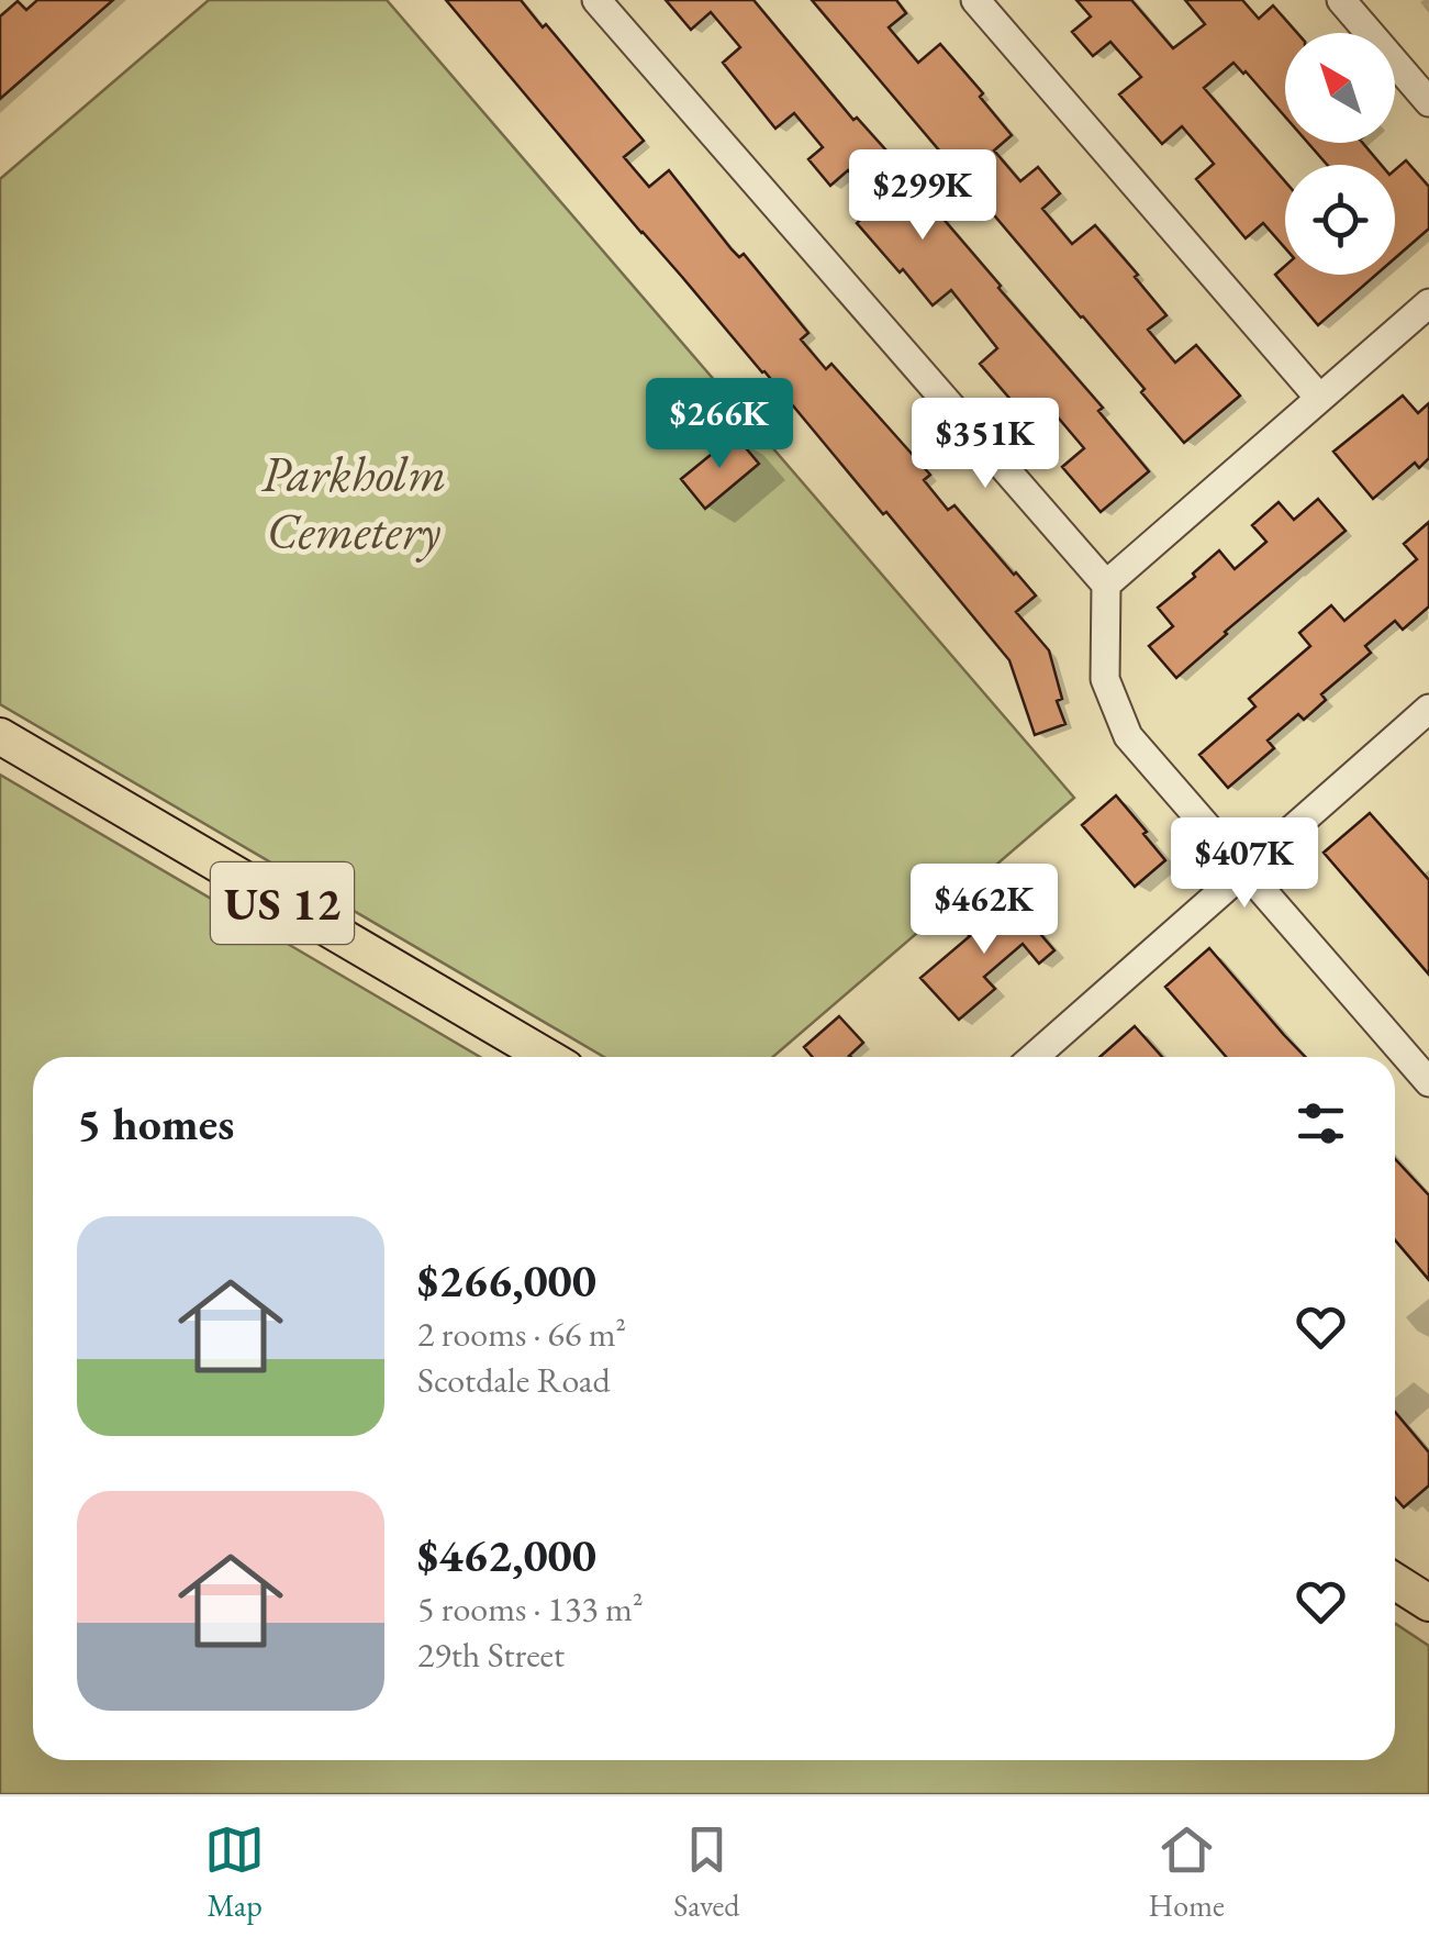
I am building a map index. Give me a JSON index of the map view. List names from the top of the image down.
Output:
{
  "streets": {
    "main road": ["US 12"]
  },
  "parks": ["Parkholm Cemetery"],
  "north": "top left",
  "page": {
    "price": [
      "$299K",
      "$266K",
      "$351K",
      "$407K",
      "$462K"
    ],
    "heading": "5 homes",
    "list": [
      {
        "name": "$266,000",
        "note": "2 rooms · 66 m² · Scotdale Road"
      },
      {
        "name": "$462,000",
        "note": "5 rooms · 133 m² · 29th Street"
      }
    ],
    "tabs": ["Map", "Saved", "Home"]
  }
}
